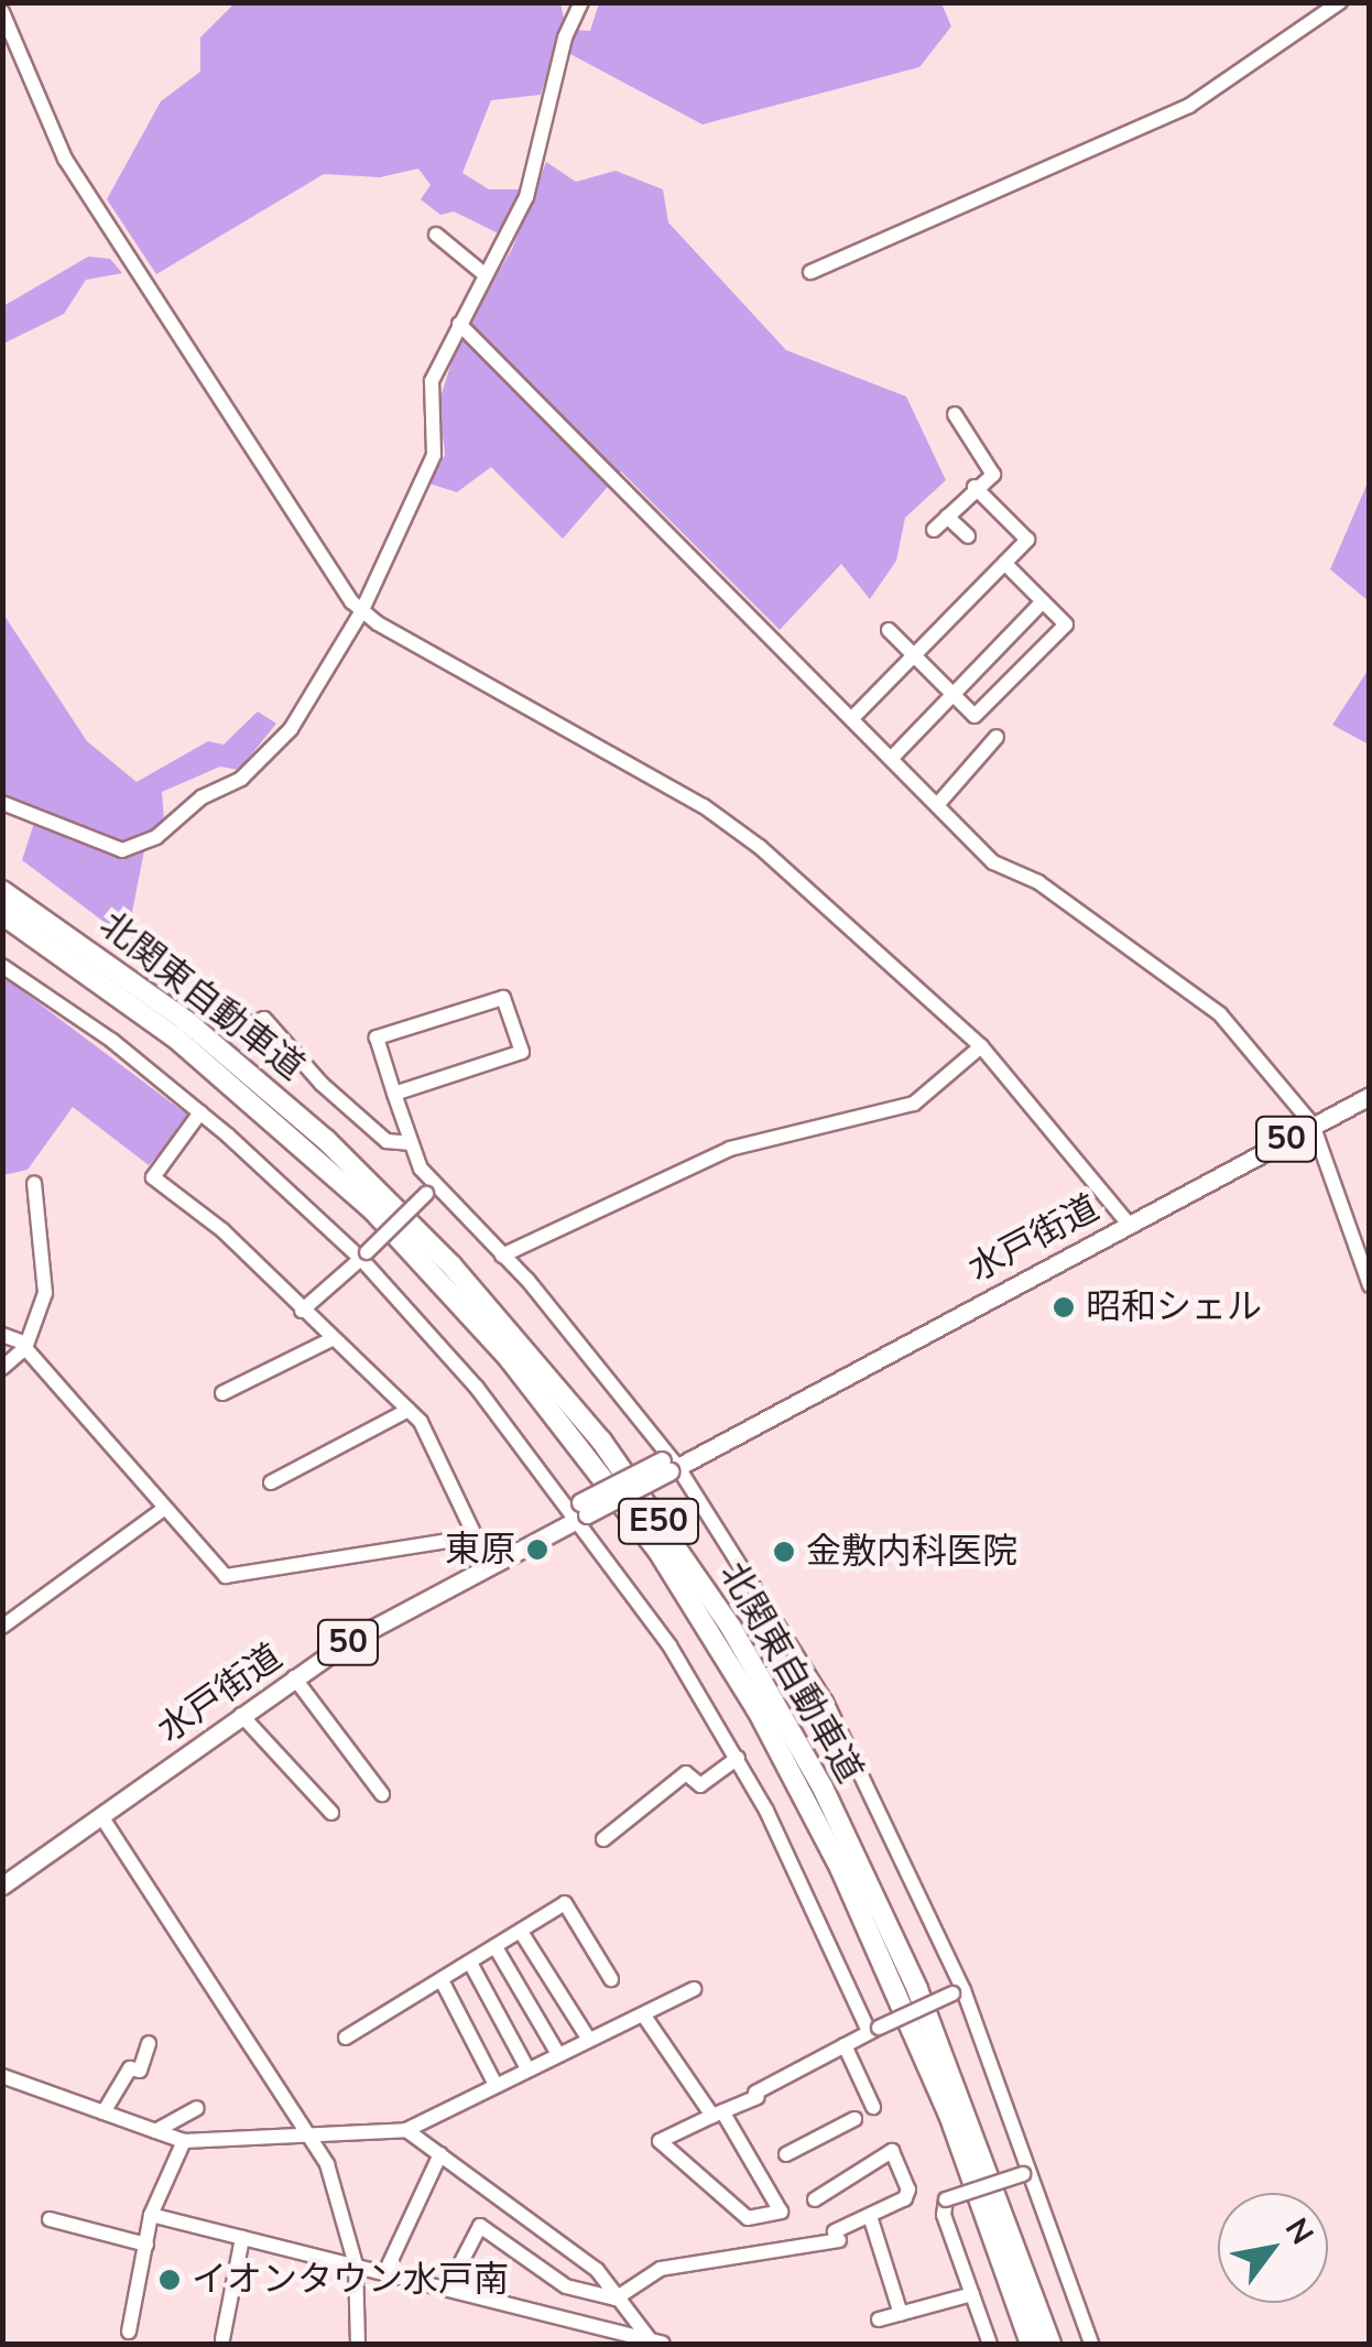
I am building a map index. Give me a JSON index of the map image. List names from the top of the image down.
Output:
{
  "streets": {
    "highway": ["北関東自動車道", "E50"],
    "main road": ["50", "水戸街道"]
  },
  "places": [
    "昭和シェル",
    "東原",
    "金敷内科医院",
    "イオンタウン水戸南"
  ],
  "north": "top right"
}
